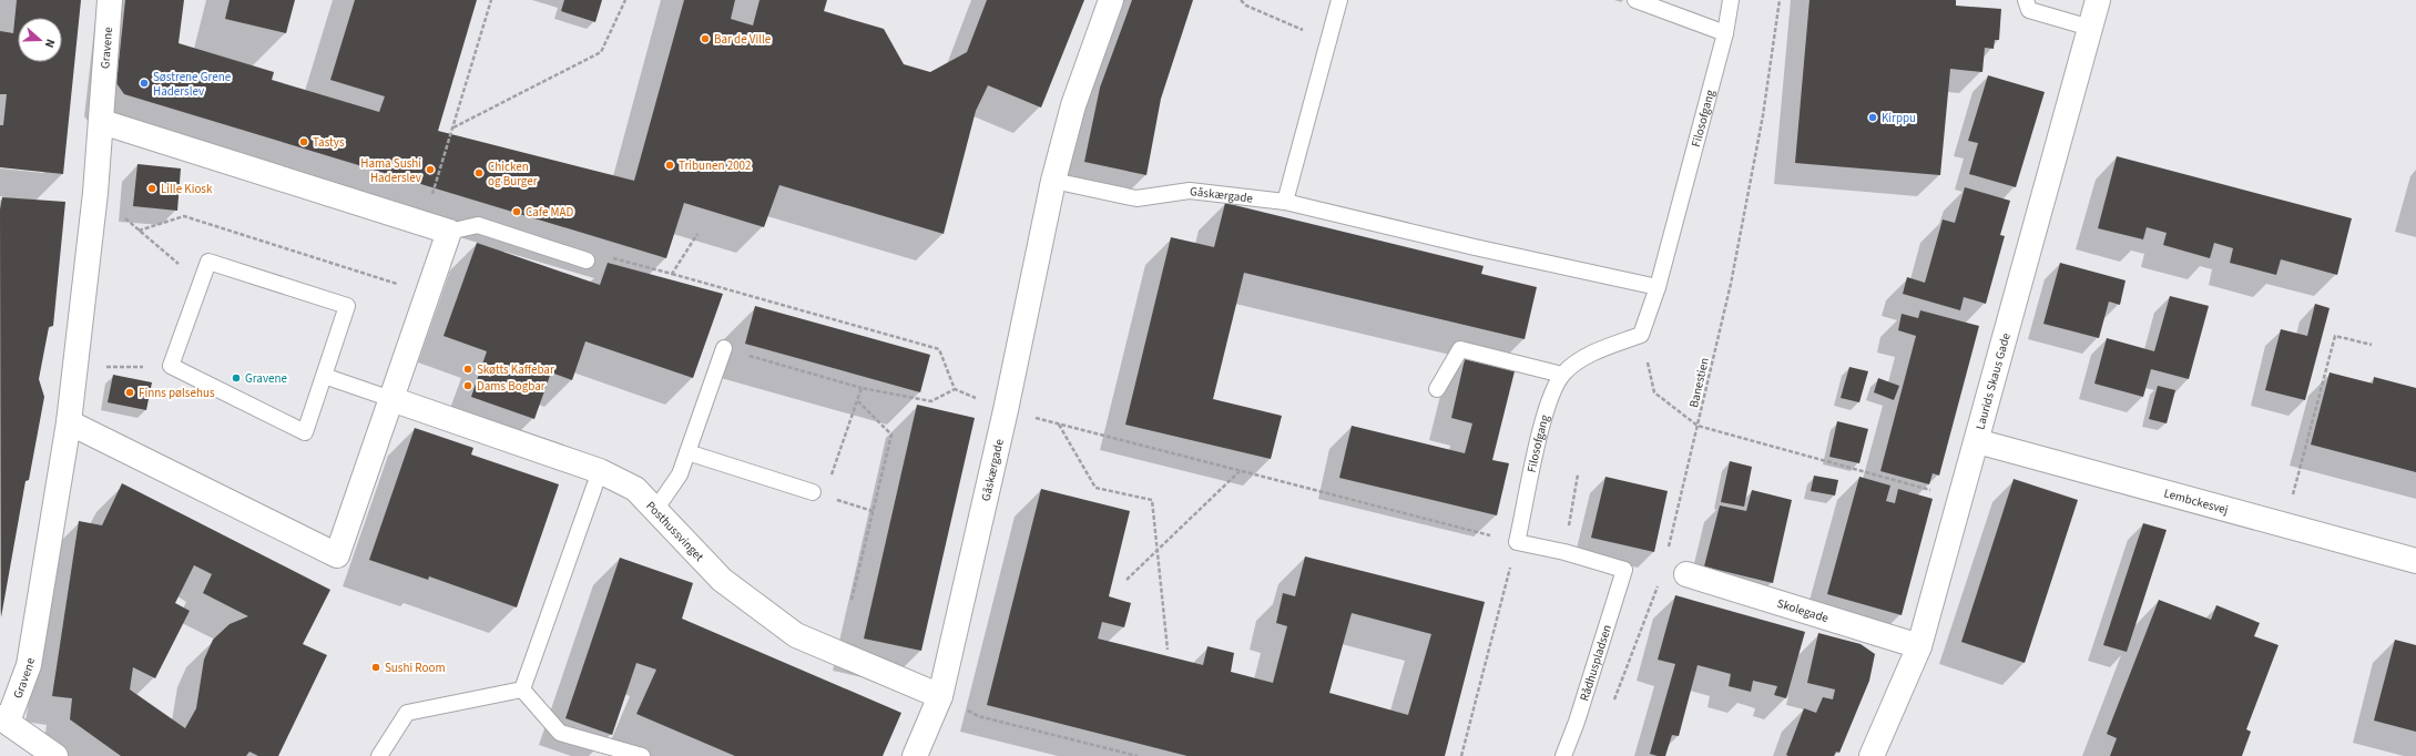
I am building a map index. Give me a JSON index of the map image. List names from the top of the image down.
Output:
{
  "streets": {
    "street": [
      "Gravene",
      "Gåskærgade",
      "Laurids Skaus Gade",
      "Lembckesvej",
      "Posthussvinget",
      "Skolegade"
    ],
    "lane": ["Filosofgang", "Rådhuspladsen"],
    "path": ["Banestien"]
  },
  "crossings": [
    ["Gåskærgade", "Posthussvinget"],
    ["Laurids Skaus Gade", "Lembckesvej"],
    ["Laurids Skaus Gade", "Skolegade"]
  ],
  "places": [
    "Bar de Ville",
    "Søstrene Grene Haderslev",
    "Kirppu",
    "Tastys",
    "Tribunen 2002",
    "Hama Sushi Haderslev",
    "Chicken og Burger",
    "Lille Kiosk",
    "Cafe MAD",
    "Skøtts Kaffebar",
    "Gravene",
    "Dams Bogbar",
    "Finns pølsehus",
    "Sushi Room"
  ],
  "north": "right"
}
